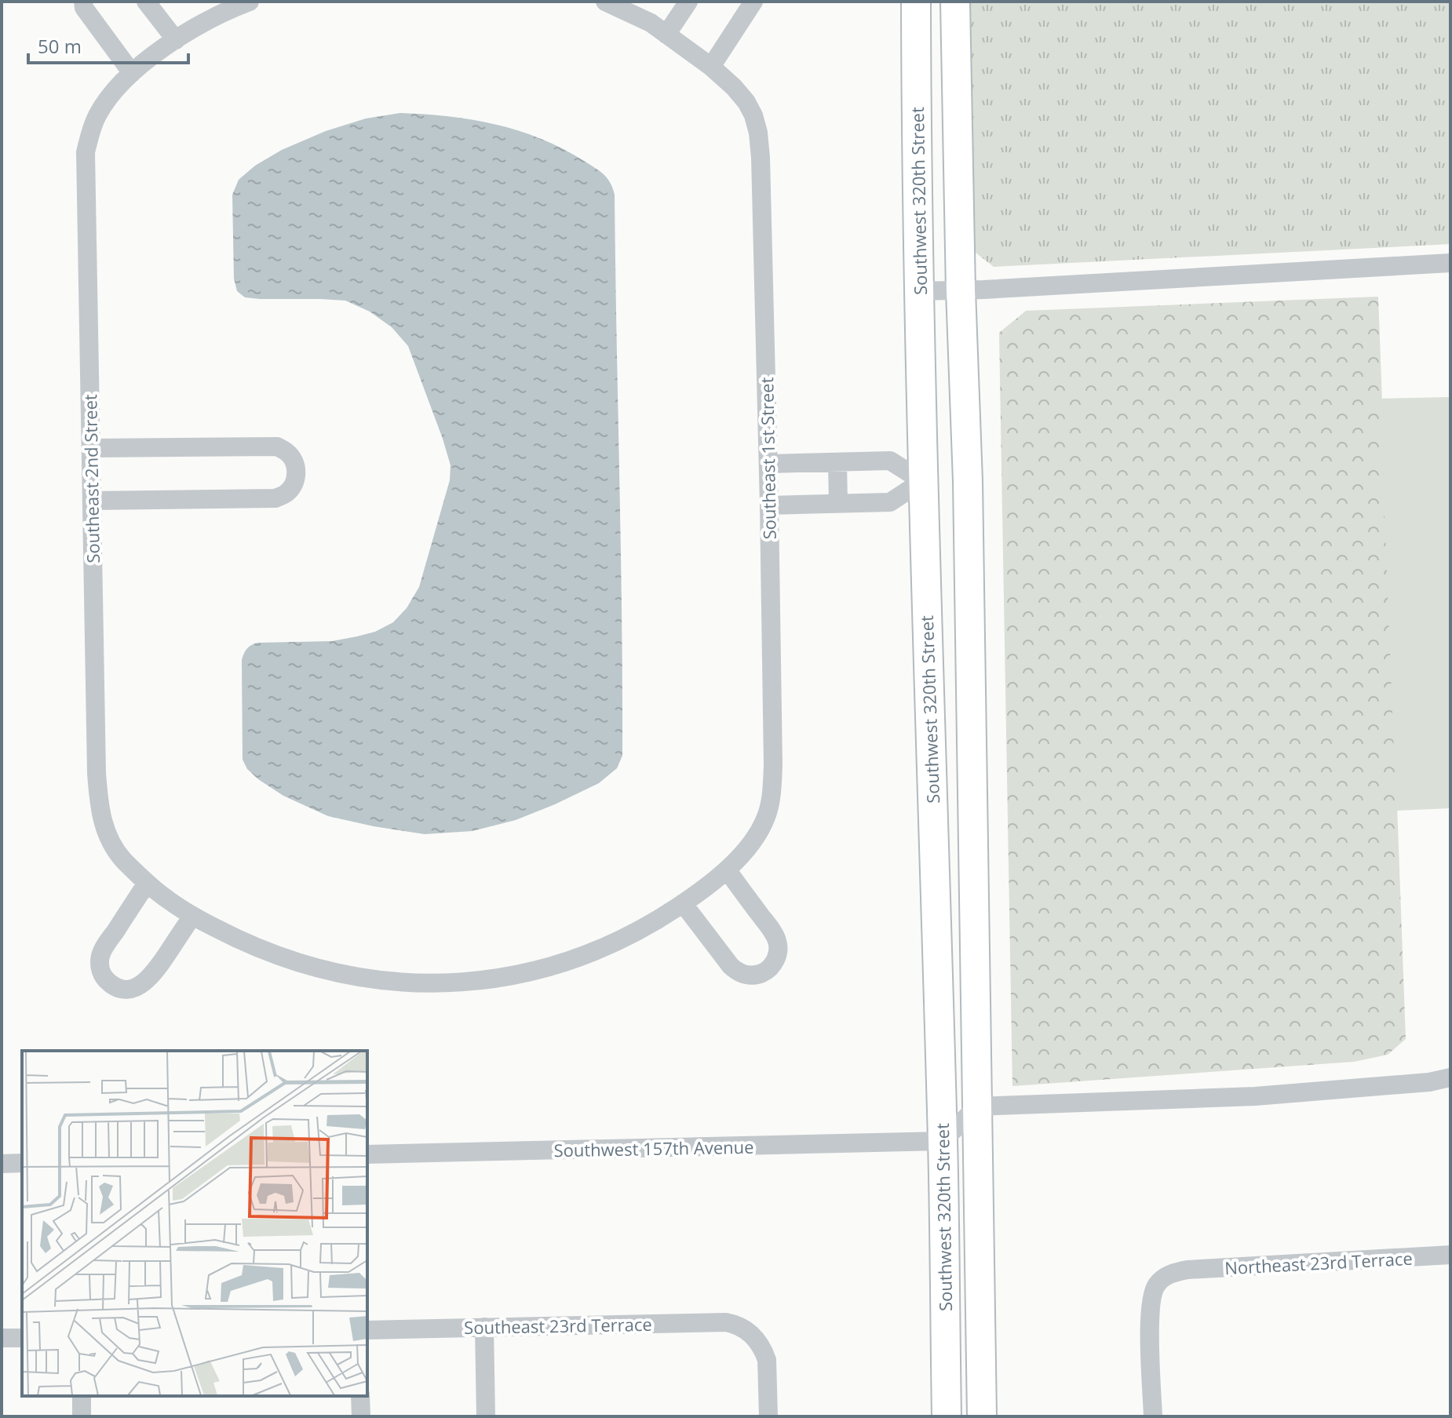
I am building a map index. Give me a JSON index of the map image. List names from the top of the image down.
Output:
{
  "streets": {
    "street": [
      "Southwest 320th Street",
      "Southeast 1st Street",
      "Southeast 2nd Street",
      "Southwest 157th Avenue",
      "Northeast 23rd Terrace",
      "Southeast 23rd Terrace"
    ]
  },
  "crossings": [
    ["Southwest 320th Street", "Southwest 157th Avenue"],
    ["Southeast 1st Street", "Southeast 2nd Street"]
  ],
  "scale_bar": "50 m"
}
